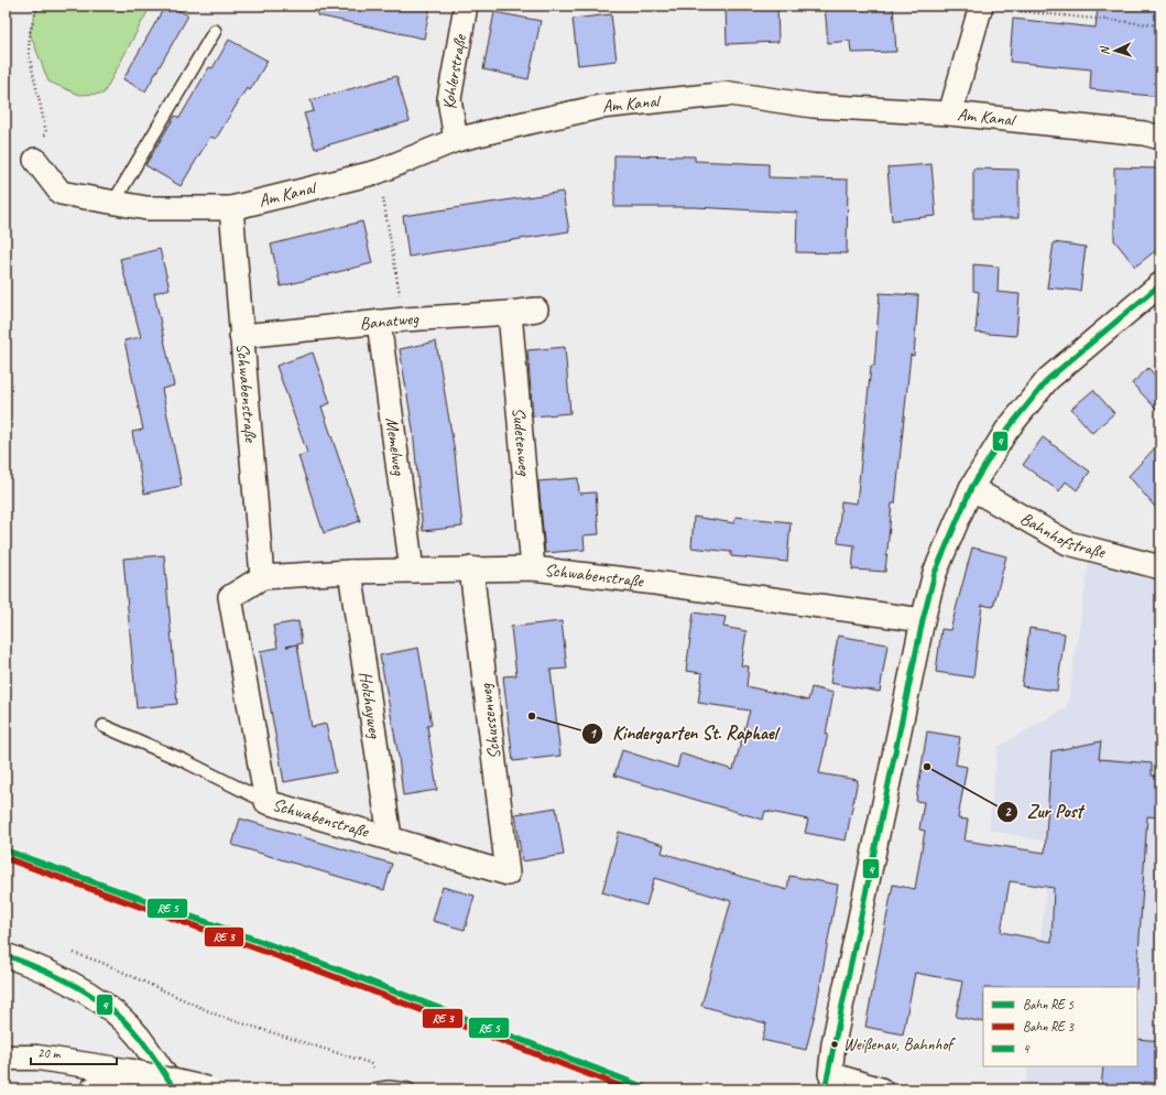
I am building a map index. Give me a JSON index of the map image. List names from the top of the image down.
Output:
{
  "streets": {
    "street": [
      "Kohlerstraße",
      "Am Kanal",
      "Banatweg",
      "Schwabenstraße",
      "Sudetenweg",
      "Memelweg",
      "Bahnhofstraße",
      "Holzhayweg",
      "Schussenweg"
    ]
  },
  "crossings": [
    ["Kohlerstraße", "Am Kanal"],
    ["Am Kanal", "Schwabenstraße"],
    ["Banatweg", "Schwabenstraße"],
    ["Banatweg", "Sudetenweg"],
    ["Banatweg", "Memelweg"],
    ["Schwabenstraße", "Sudetenweg"],
    ["Schwabenstraße", "Memelweg"],
    ["Schwabenstraße", "Holzhayweg"],
    ["Schwabenstraße", "Schussenweg"]
  ],
  "places": ["Kindergarten St. Raphael", "Zur Post", "Weißenau, Bahnhof"],
  "lines": ["transit line 4"],
  "legend": ["Bahn RE 5", "Bahn RE 3", "4"],
  "scale_bar": "20 m",
  "north": "left"
}
